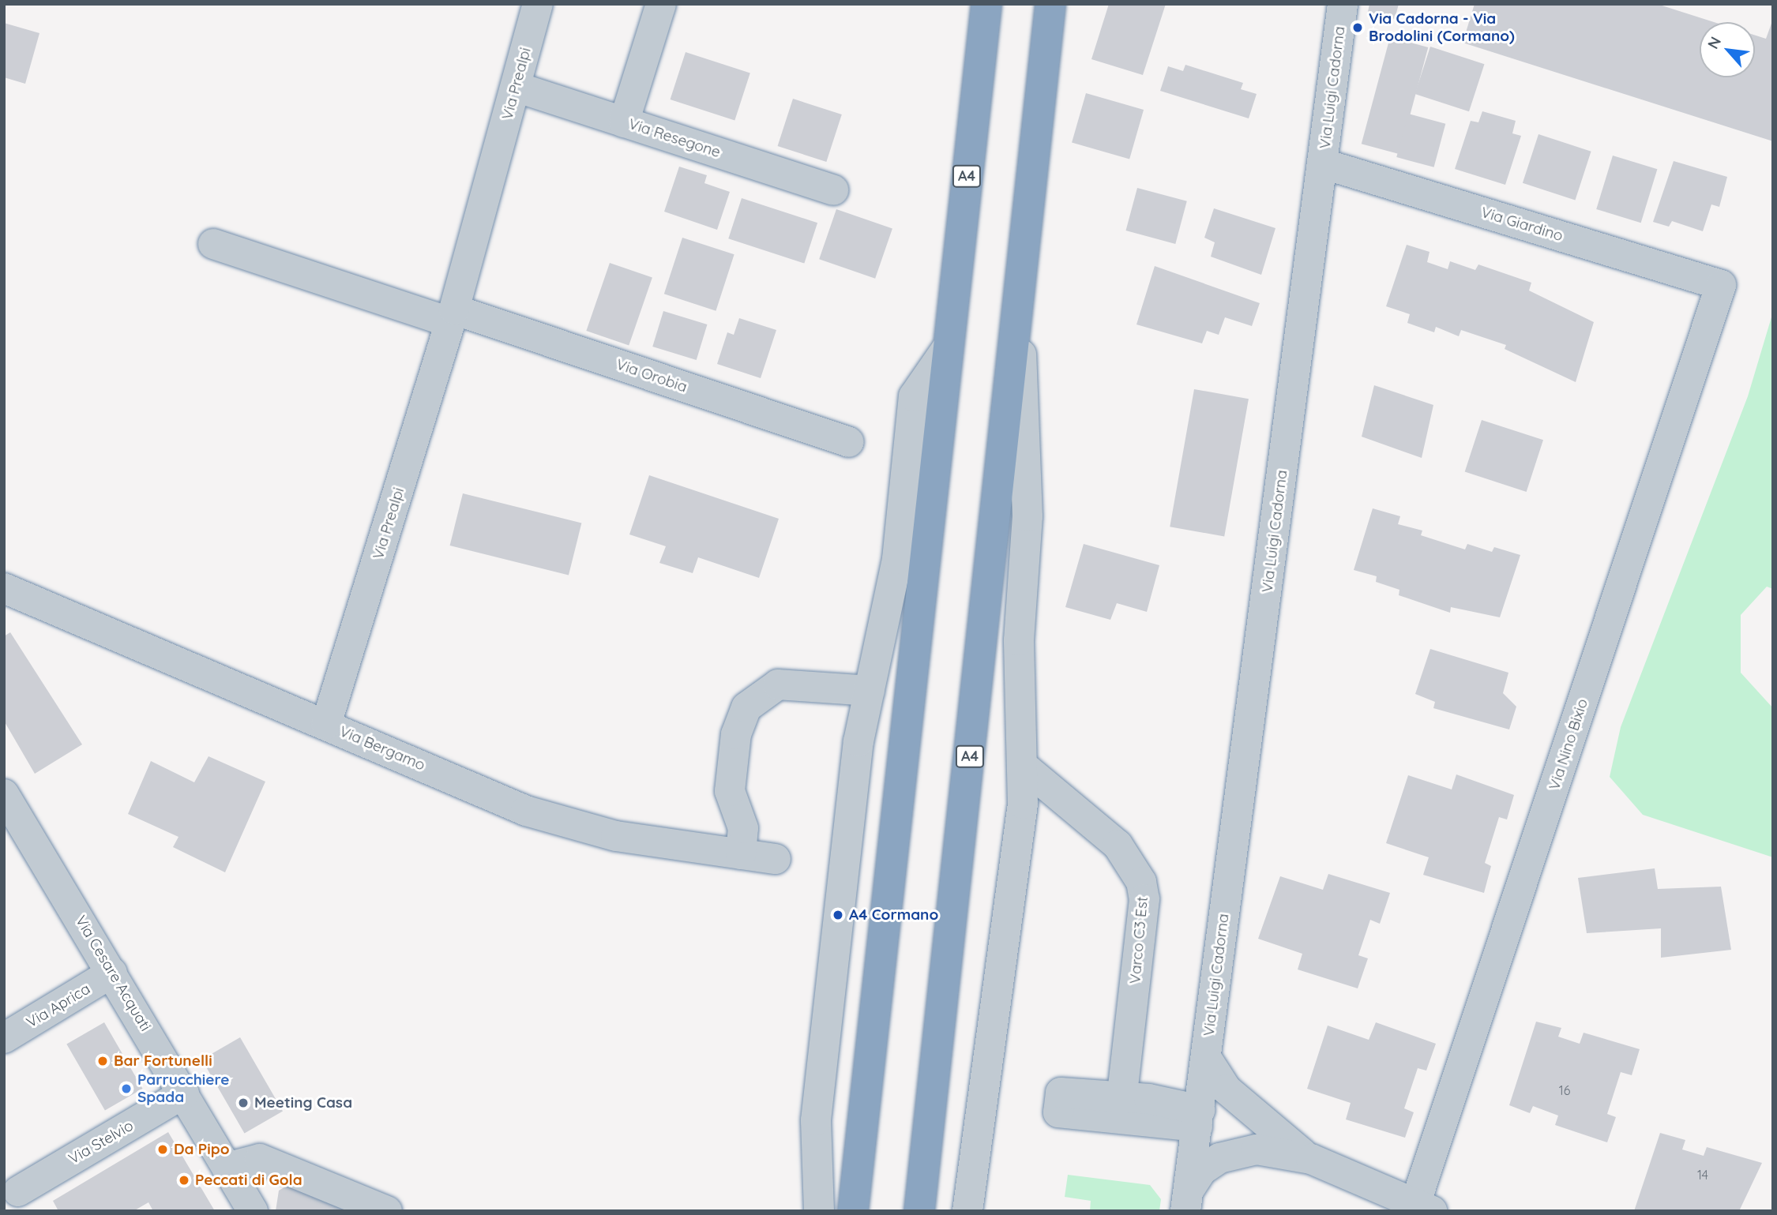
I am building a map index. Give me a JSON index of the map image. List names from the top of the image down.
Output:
{
  "streets": {
    "highway": ["A4"],
    "street": [
      "Via Prealpi",
      "Via Luigi Cadorna",
      "Via Resegone",
      "Via Giardino",
      "Via Orobia",
      "Via Nino Bixio",
      "Via Bergamo",
      "Varco C3 Est",
      "Via Cesare Acquati",
      "Via Aprica",
      "Via Stelvio"
    ]
  },
  "crossings": [
    ["Via Prealpi", "Via Resegone"],
    ["Via Prealpi", "Via Orobia"],
    ["Via Prealpi", "Via Bergamo"],
    ["Via Luigi Cadorna", "Via Giardino"],
    ["Via Giardino", "Via Nino Bixio"],
    ["Via Cesare Acquati", "Via Aprica"],
    ["Via Cesare Acquati", "Via Stelvio"]
  ],
  "places": [
    "Via Cadorna - Via Brodolini (Cormano)",
    "A4 Cormano",
    "Bar Fortunelli",
    "Parrucchiere Spada",
    "Meeting Casa",
    "Da Pipo",
    "Peccati di Gola"
  ],
  "house_numbers": ["16", "14"],
  "north": "top left"
}
